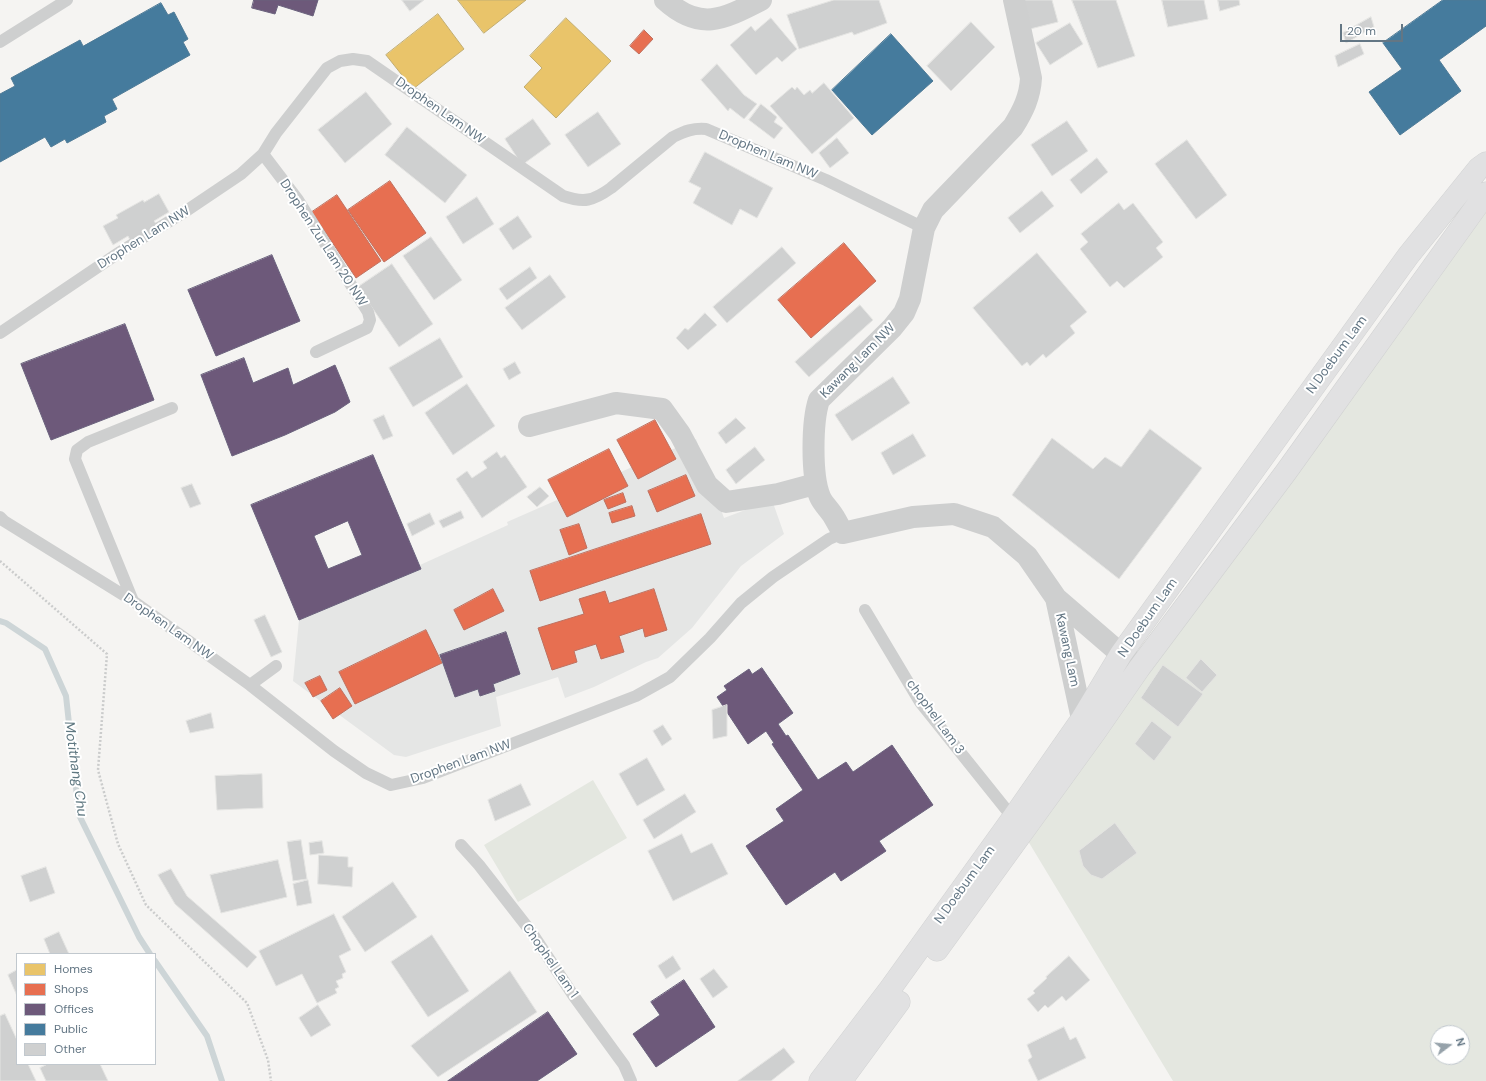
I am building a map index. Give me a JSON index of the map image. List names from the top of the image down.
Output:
{
  "streets": {
    "main road": ["N Doebum Lam"],
    "street": ["Kawang Lam NW", "Kawang Lam"],
    "lane": [
      "Drophen Lam NW",
      "Drophen Zur Lam 20 NW",
      "chophel Lam 3",
      "Chophel Lam 1"
    ]
  },
  "crossings": [
    ["Drophen Lam NW", "Drophen Zur Lam 20 NW"],
    ["Drophen Lam NW", "Kawang Lam NW"],
    ["N Doebum Lam", "Kawang Lam"],
    ["N Doebum Lam", "chophel Lam 3"]
  ],
  "water": ["Motithang Chu"],
  "legend": [
    "Homes",
    "Shops",
    "Offices",
    "Public",
    "Other"
  ],
  "scale_bar": "20 m",
  "north": "right"
}
